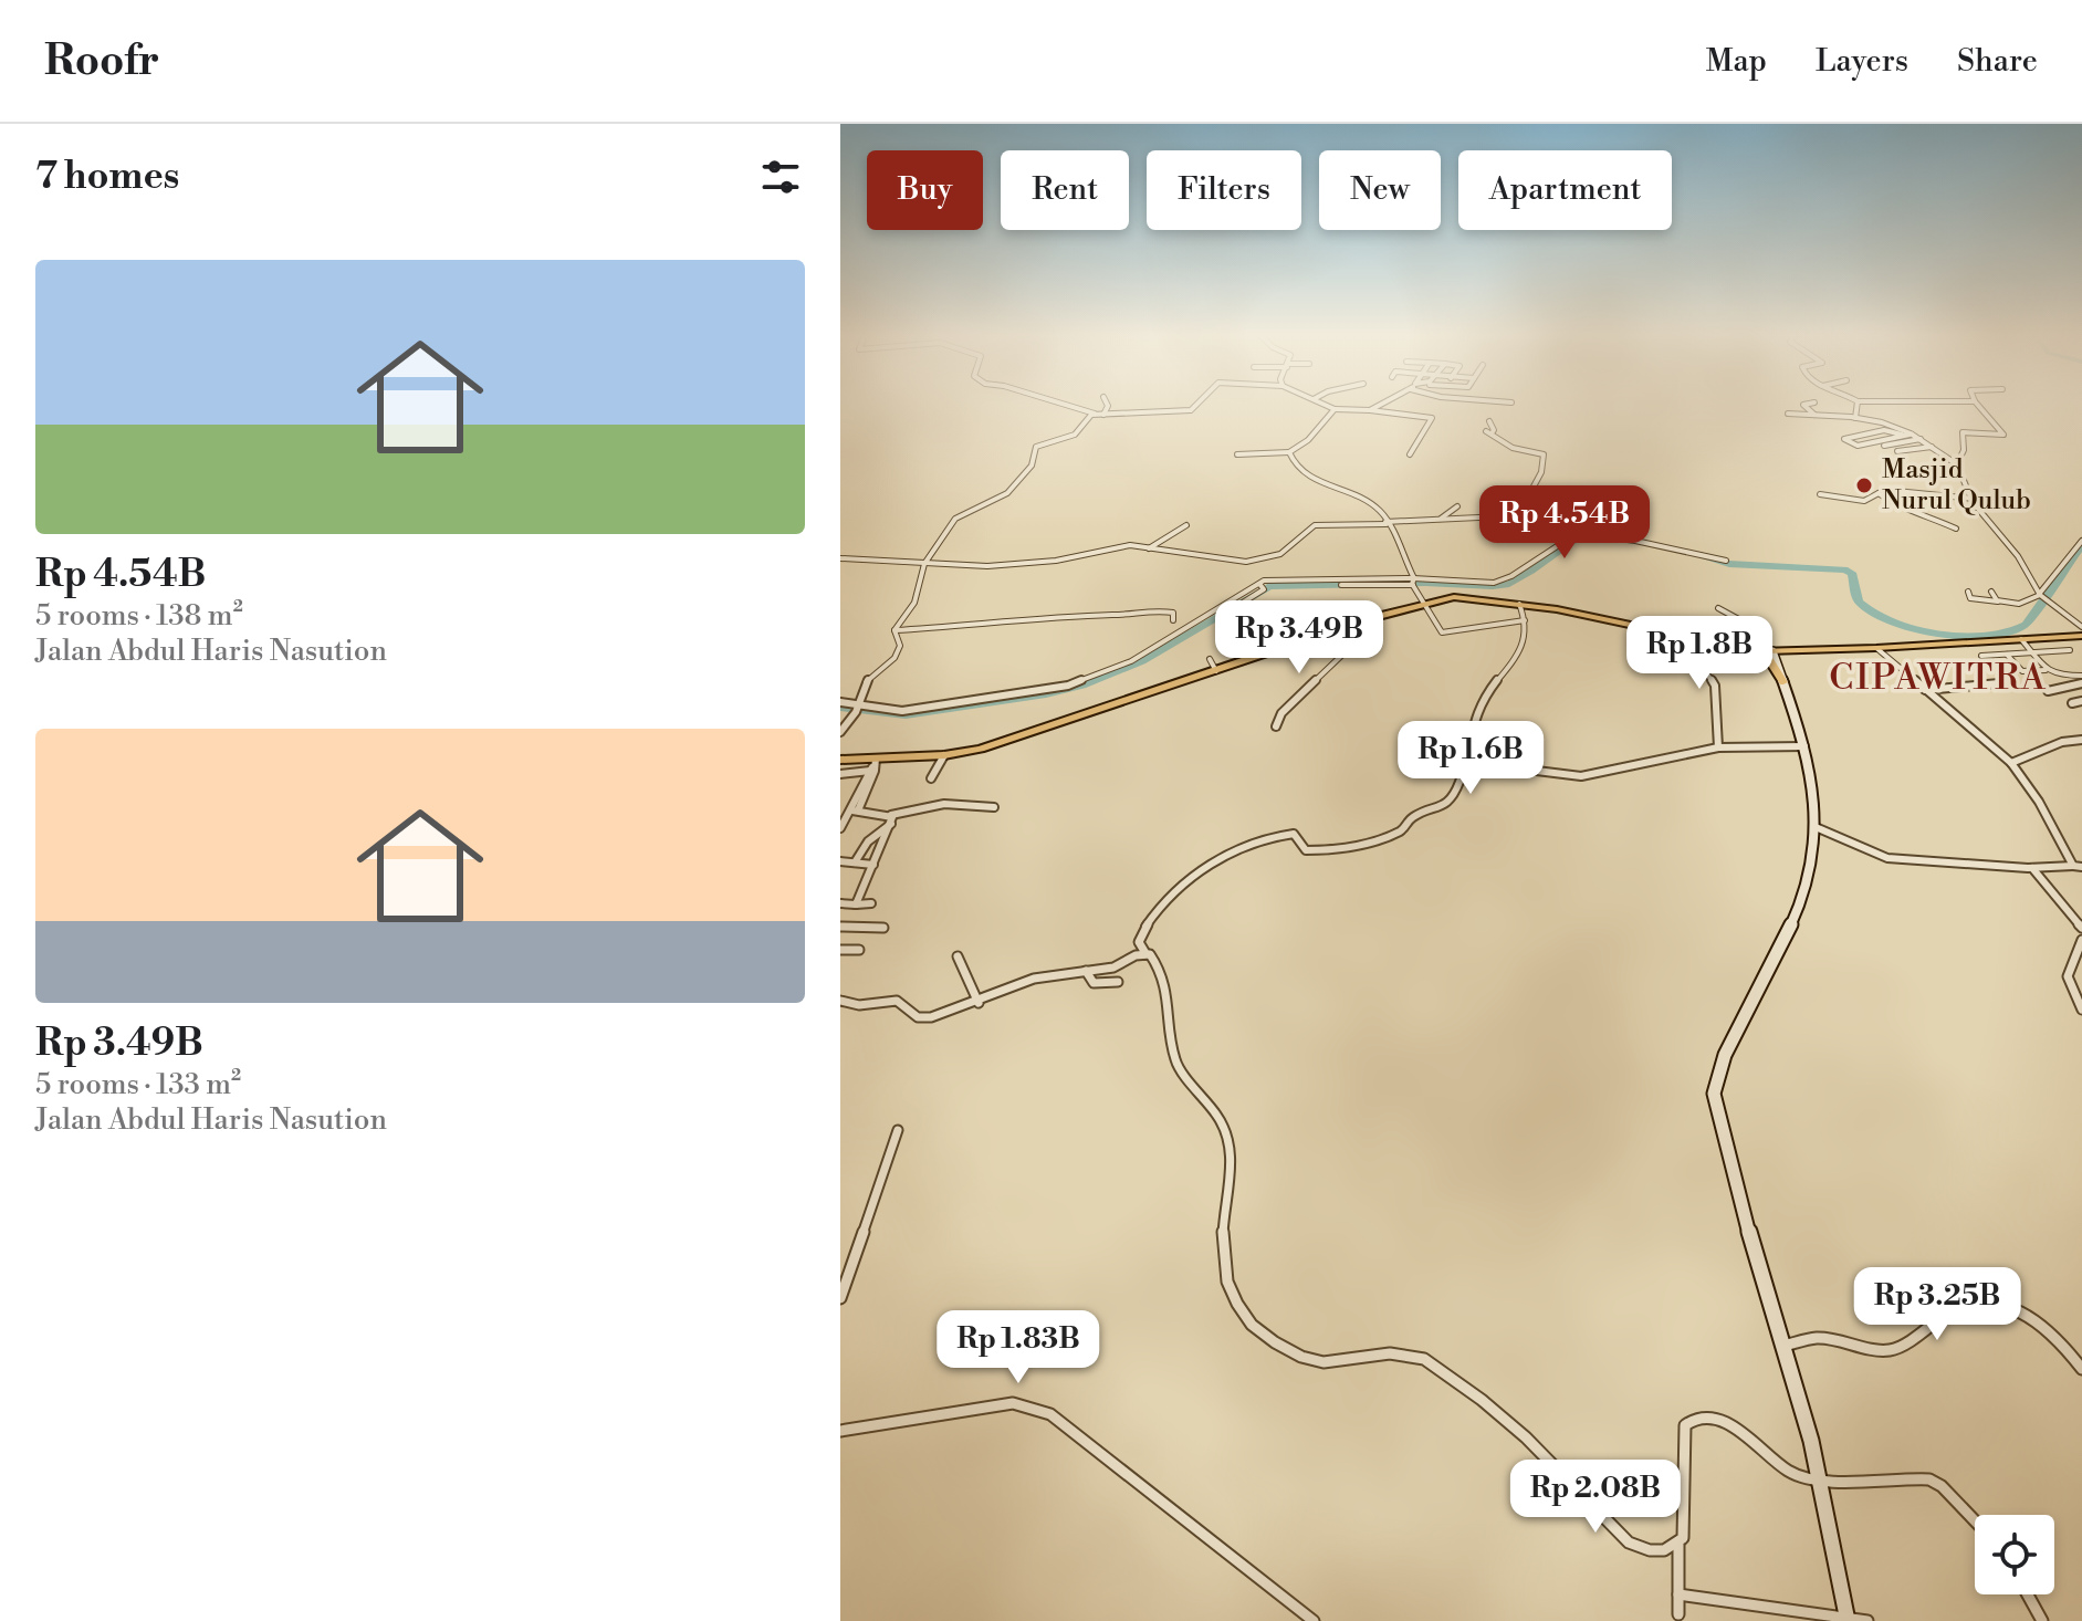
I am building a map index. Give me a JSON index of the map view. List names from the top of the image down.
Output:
{
  "districts": ["CIPAWITRA"],
  "places": ["Masjid Nurul Qulub"],
  "page": {
    "header": "Roofr",
    "nav": ["Map", "Layers", "Share"],
    "heading": "7 homes",
    "chip": [
      "Buy",
      "Rent",
      "Filters",
      "New",
      "Apartment"
    ],
    "list": [
      {
        "name": "Rp 4.54B",
        "note": "5 rooms · 138 m² · Jalan Abdul Haris Nasution"
      },
      {
        "name": "Rp 3.49B",
        "note": "5 rooms · 133 m² · Jalan Abdul Haris Nasution"
      }
    ],
    "price": [
      "Rp 4.54B",
      "Rp 3.49B",
      "Rp 1.8B",
      "Rp 1.6B",
      "Rp 3.25B",
      "Rp 1.83B",
      "Rp 2.08B"
    ]
  }
}
